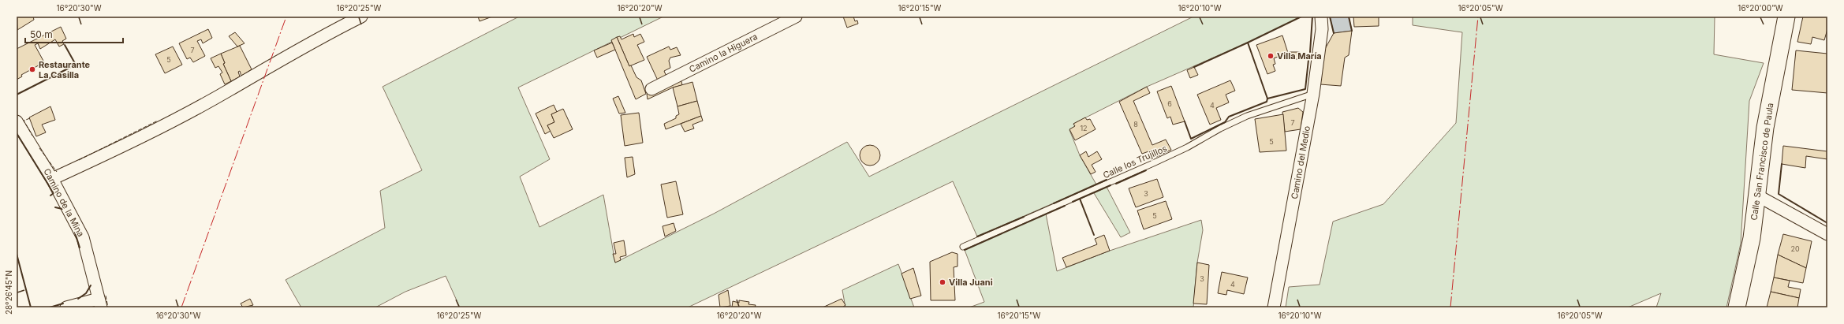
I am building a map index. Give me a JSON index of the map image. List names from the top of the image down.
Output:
{
  "streets": {
    "main road": ["Calle San Francisco de Paula"],
    "street": ["Camino la Higuera", "Camino del Medio", "Camino de la Mina"],
    "lane": ["Calle los Trujillos"]
  },
  "crossings": [
    ["Calle los Trujillos", "Camino del Medio"]
  ],
  "places": ["Villa María", "Restaurante La Casilla", "Villa Juani"],
  "house_numbers": [
    "7",
    "5",
    "6",
    "4",
    "7",
    "8",
    "12",
    "5",
    "3",
    "5",
    "20",
    "3",
    "4"
  ],
  "scale_bar": "50 m",
  "coordinates": [
    "16°20'30\"W",
    "16°20'25\"W",
    "16°20'20\"W",
    "16°20'15\"W",
    "16°20'10\"W",
    "16°20'05\"W",
    "16°20'00\"W",
    "28°26'45\"N"
  ]
}
